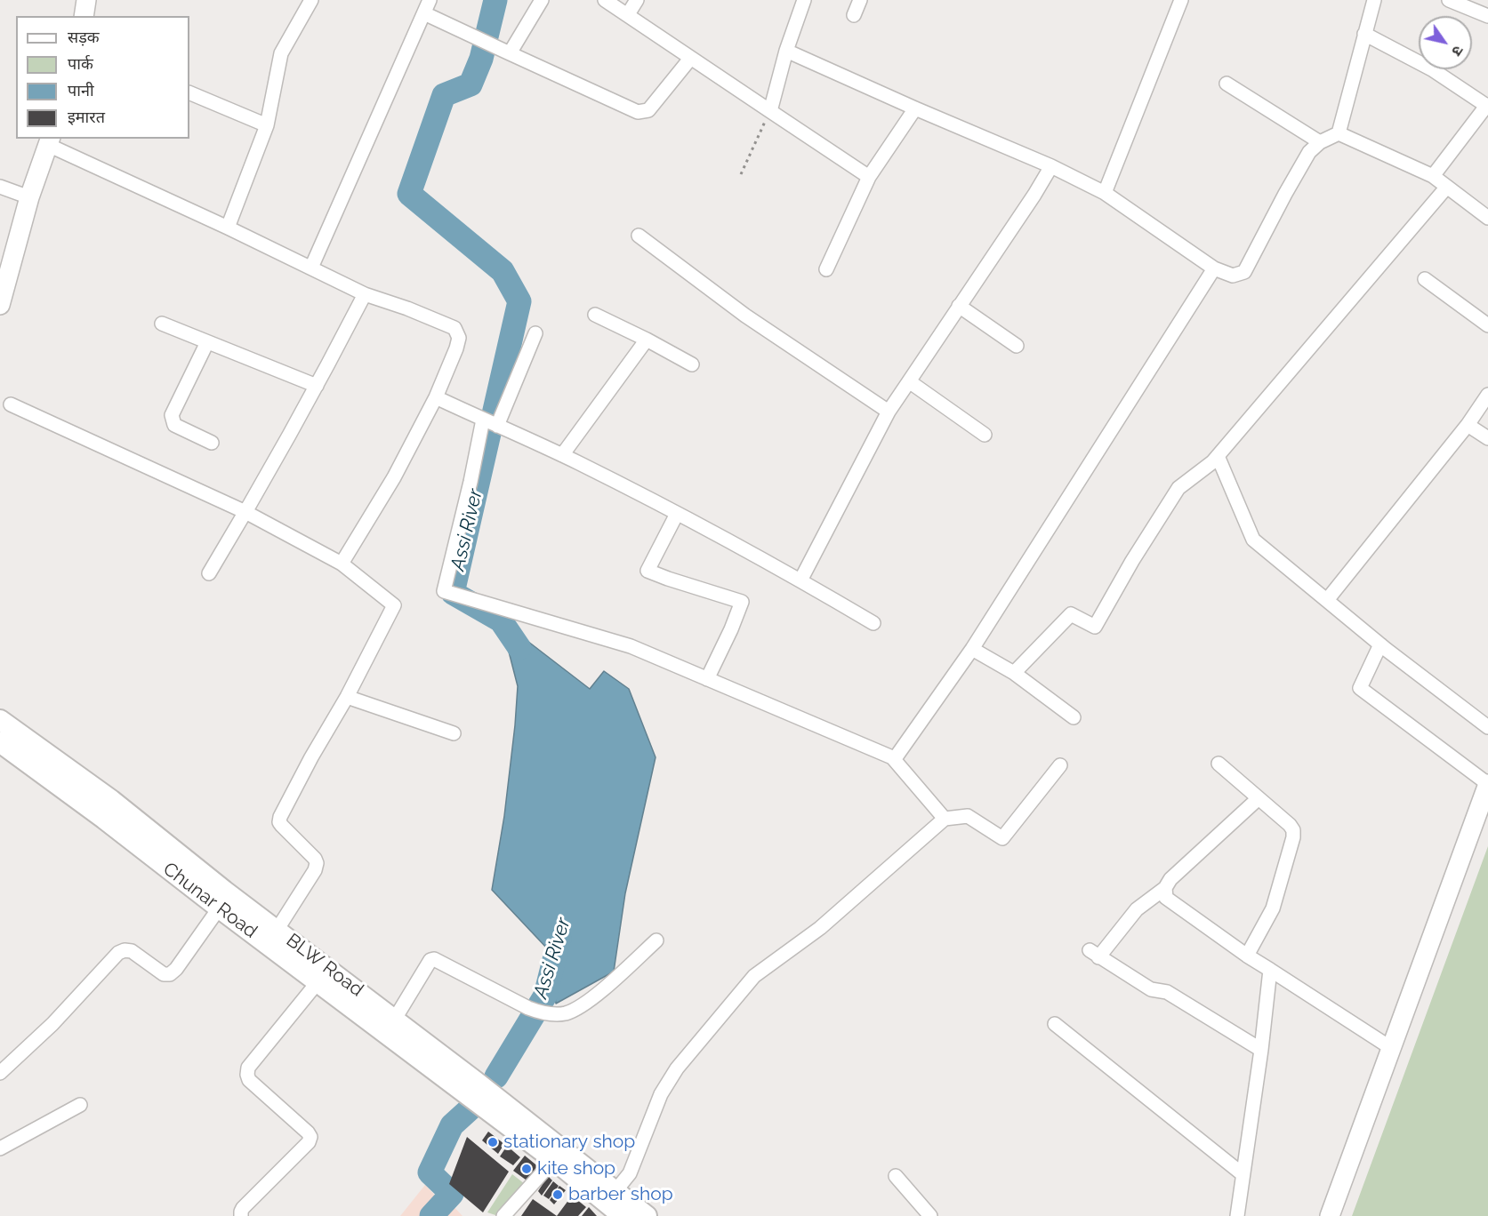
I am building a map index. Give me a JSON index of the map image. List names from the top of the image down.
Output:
{
  "streets": {
    "main road": ["Chunar Road", "BLW Road"]
  },
  "crossings": [
    ["Chunar Road", "BLW Road"]
  ],
  "water": ["Assi River"],
  "places": ["stationary shop", "kite shop", "barber shop"],
  "legend": [
    "सड़क",
    "पार्क",
    "पानी",
    "इमारत"
  ],
  "north": "bottom right"
}
